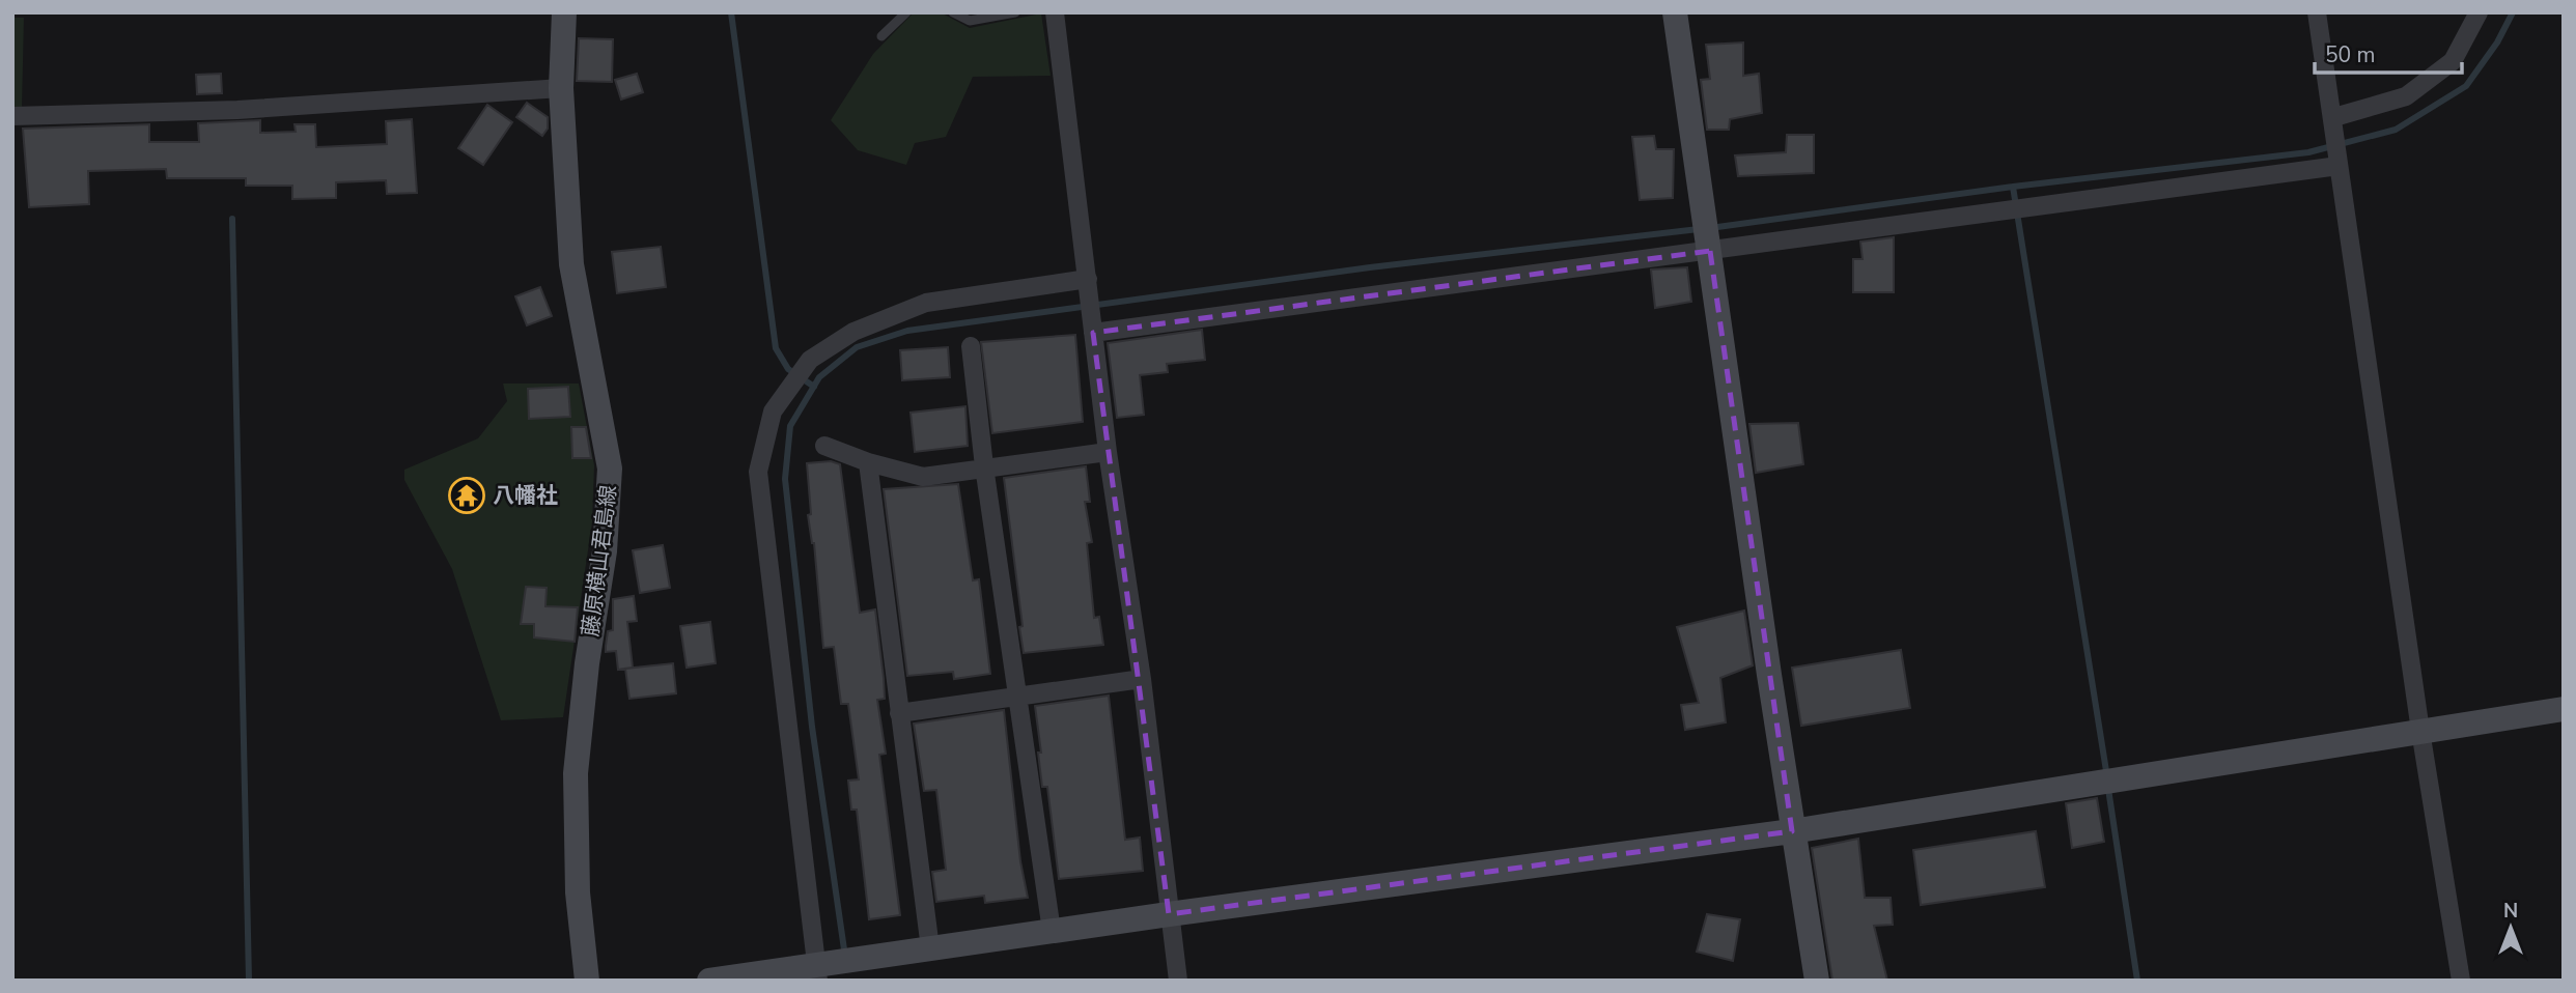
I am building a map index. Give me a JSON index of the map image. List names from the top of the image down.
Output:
{
  "streets": {
    "street": ["藤原横山君島線"]
  },
  "places": {
    "temple": ["八幡社"]
  },
  "scale_bar": "50 m",
  "north": "top"
}
